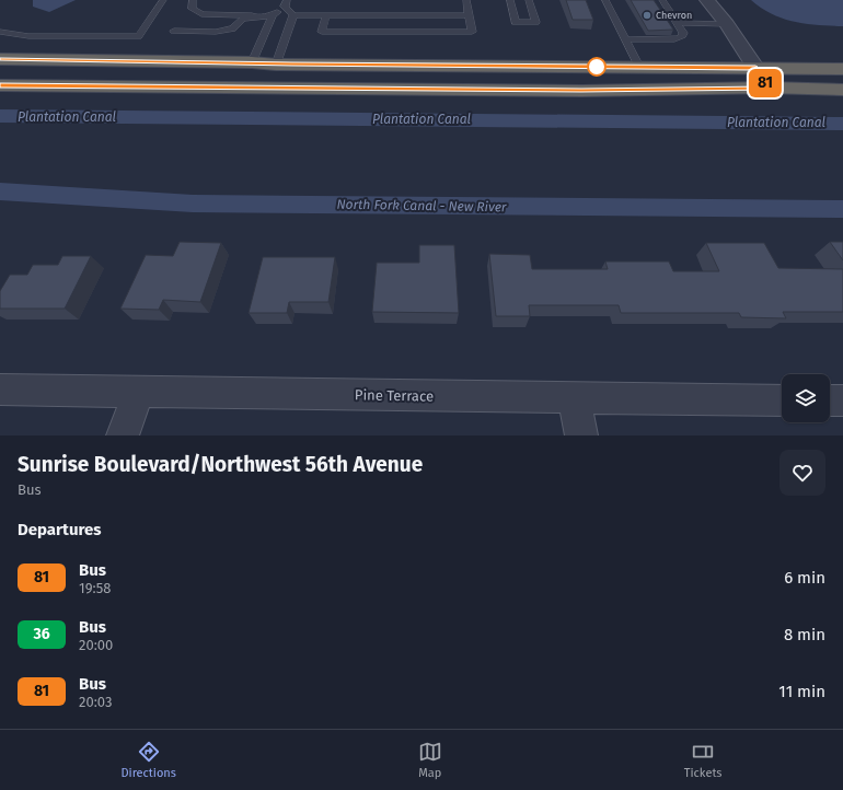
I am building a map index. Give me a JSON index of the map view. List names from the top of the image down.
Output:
{
  "streets": {
    "street": ["Pine Terrace"]
  },
  "water": ["Plantation Canal", "North Fork Canal - New River"],
  "places": ["Chevron"],
  "lines": ["bus line 81"],
  "page": {
    "on_map": "81",
    "heading": [
      ["Sunrise Boulevard/Northwest 56th Avenue", "Bus"],
      "Departures"
    ],
    "list": [
      {
        "mark": "81",
        "name": "Bus",
        "note": "19:58",
        "value": "6 min"
      },
      {
        "mark": "36",
        "name": "Bus",
        "note": "20:00",
        "value": "8 min"
      },
      {
        "mark": "81",
        "name": "Bus",
        "note": "20:03",
        "value": "11 min"
      }
    ],
    "tabs": ["Directions", "Map", "Tickets"]
  }
}
